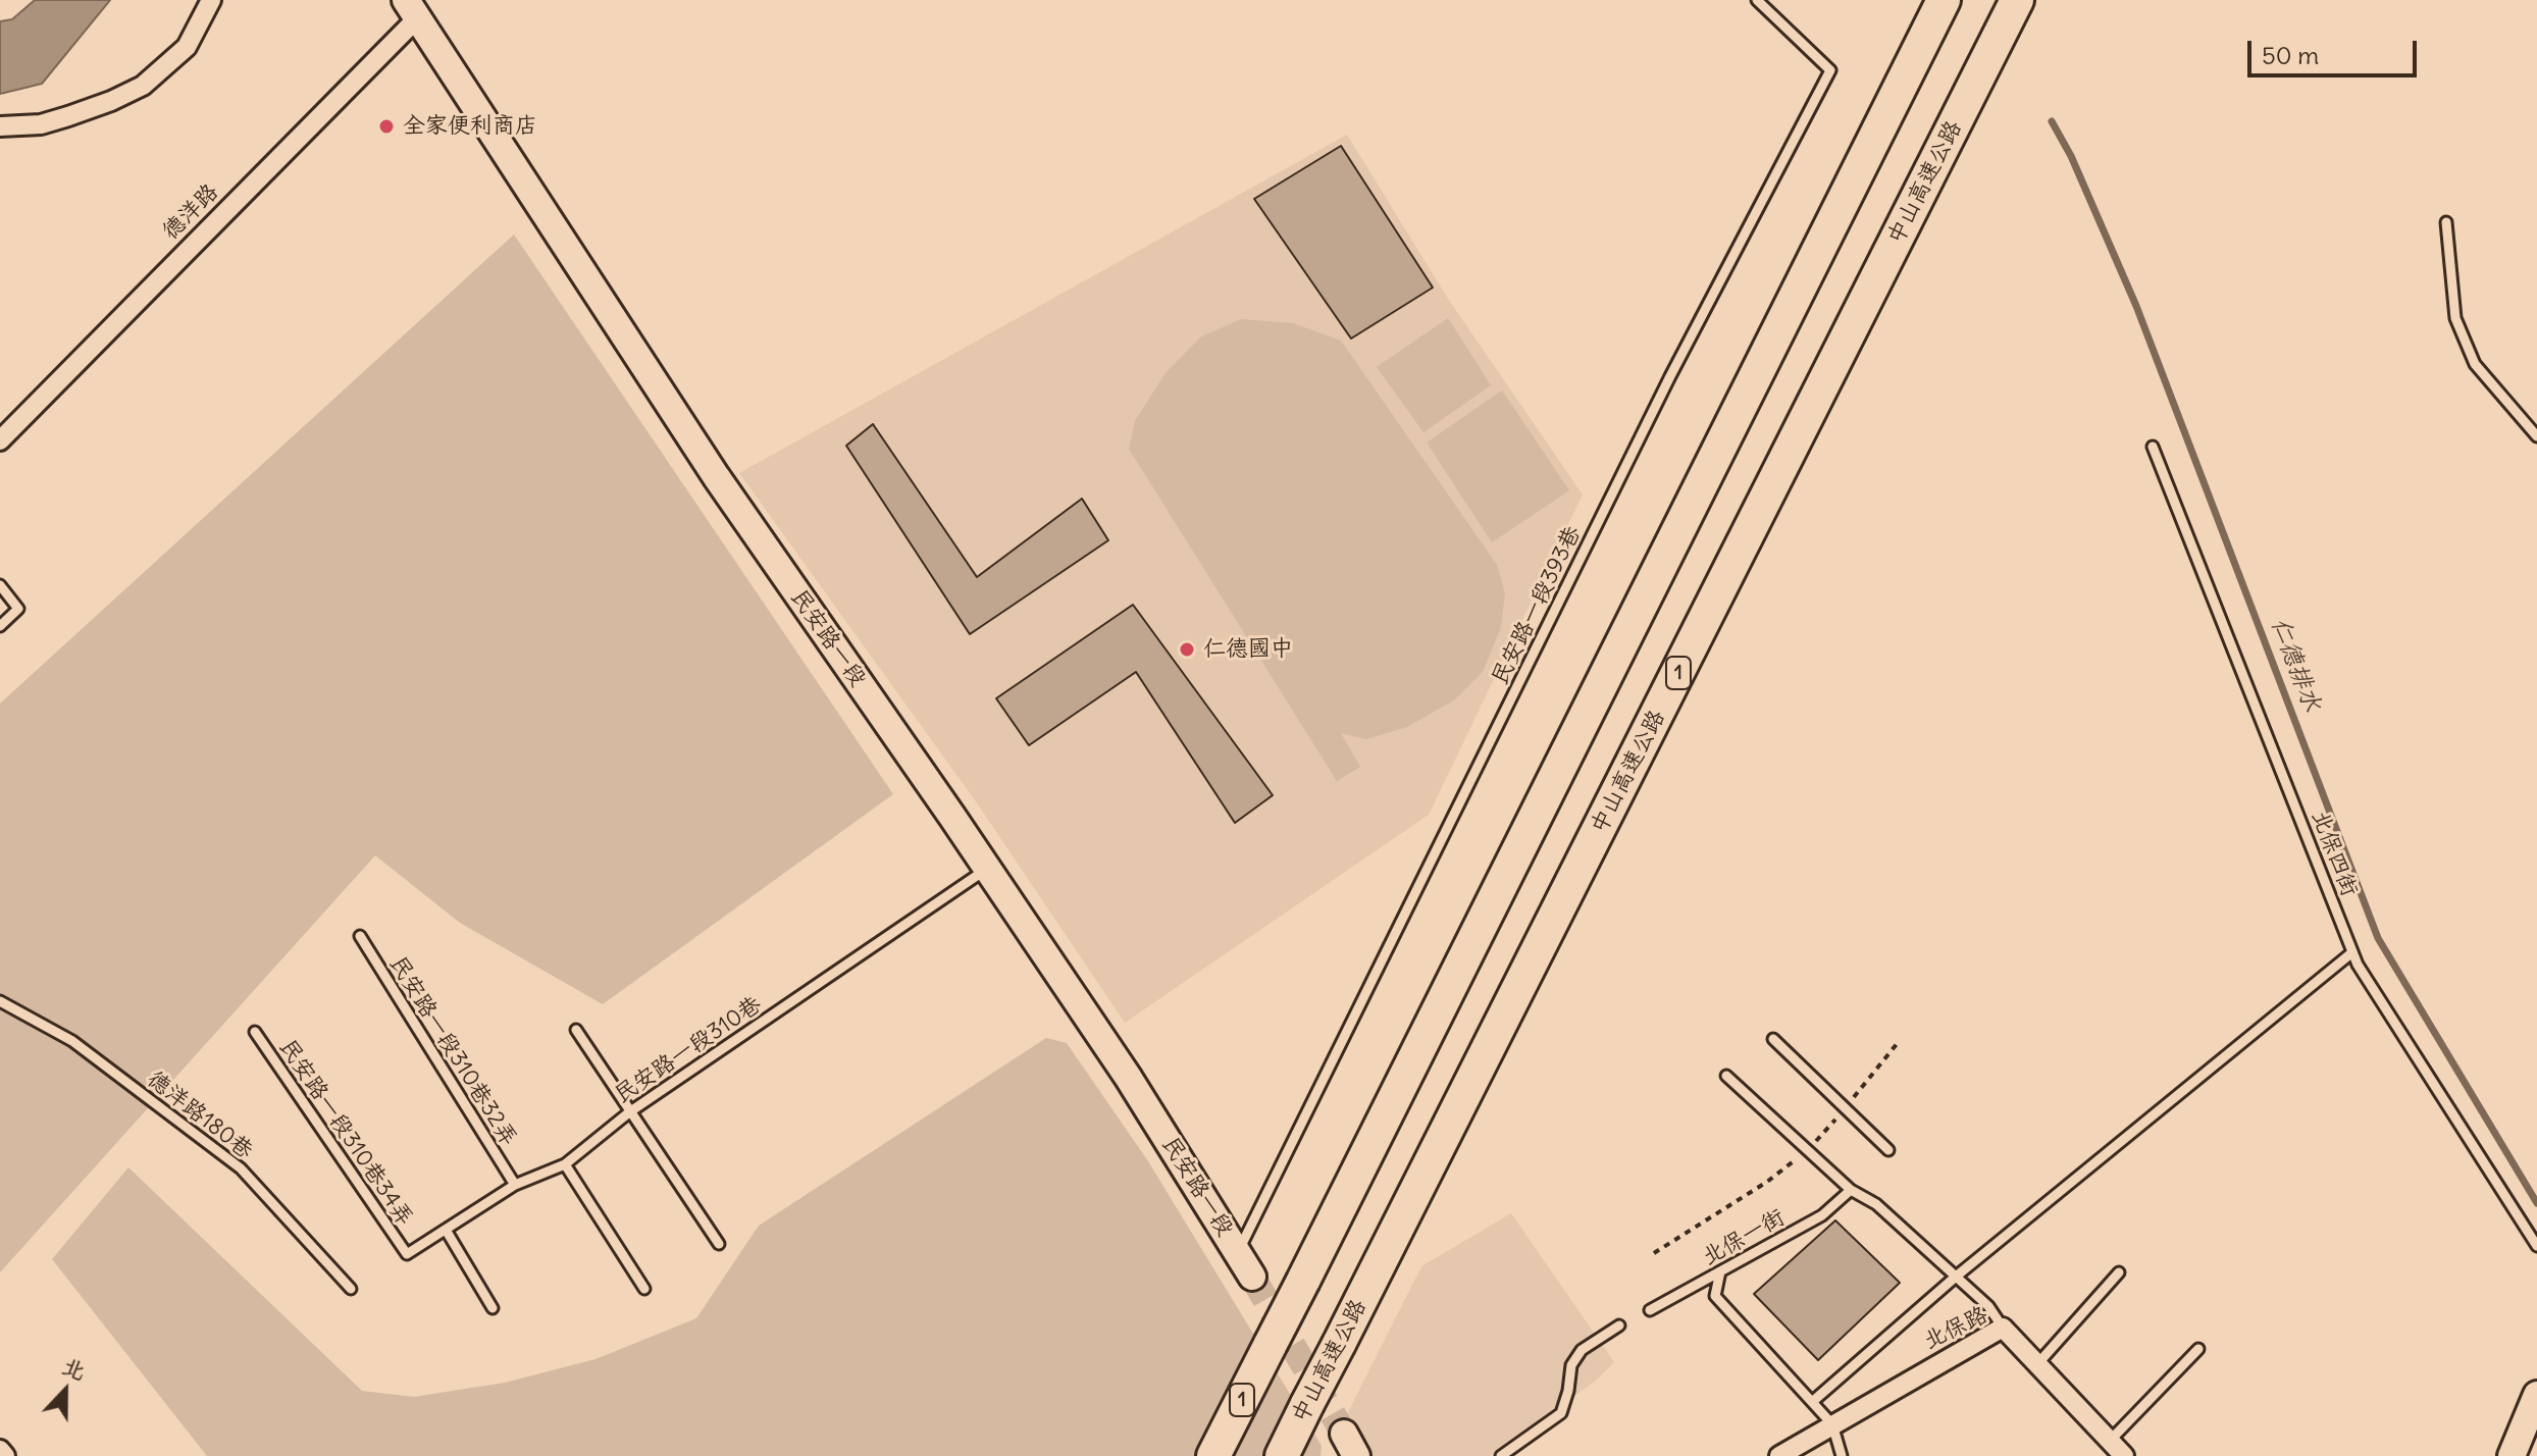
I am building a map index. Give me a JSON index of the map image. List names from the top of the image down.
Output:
{
  "streets": {
    "highway": ["中山高速公路", "1"],
    "street": ["德洋路", "民安路一段", "北保路"],
    "lane": [
      "民安路一段393巷",
      "北保四街",
      "民安路一段310巷",
      "民安路一段310巷32弄",
      "德洋路180巷",
      "民安路一段310巷34弄",
      "北保一街"
    ]
  },
  "crossings": [
    ["德洋路", "民安路一段"],
    ["民安路一段393巷", "民安路一段"],
    ["民安路一段", "民安路一段310巷"],
    ["民安路一段310巷", "民安路一段310巷32弄"],
    ["民安路一段310巷", "民安路一段310巷34弄"]
  ],
  "water": ["仁德排水"],
  "places": ["全家便利商店", "仁德國中"],
  "scale_bar": "50 m",
  "north": "top"
}
